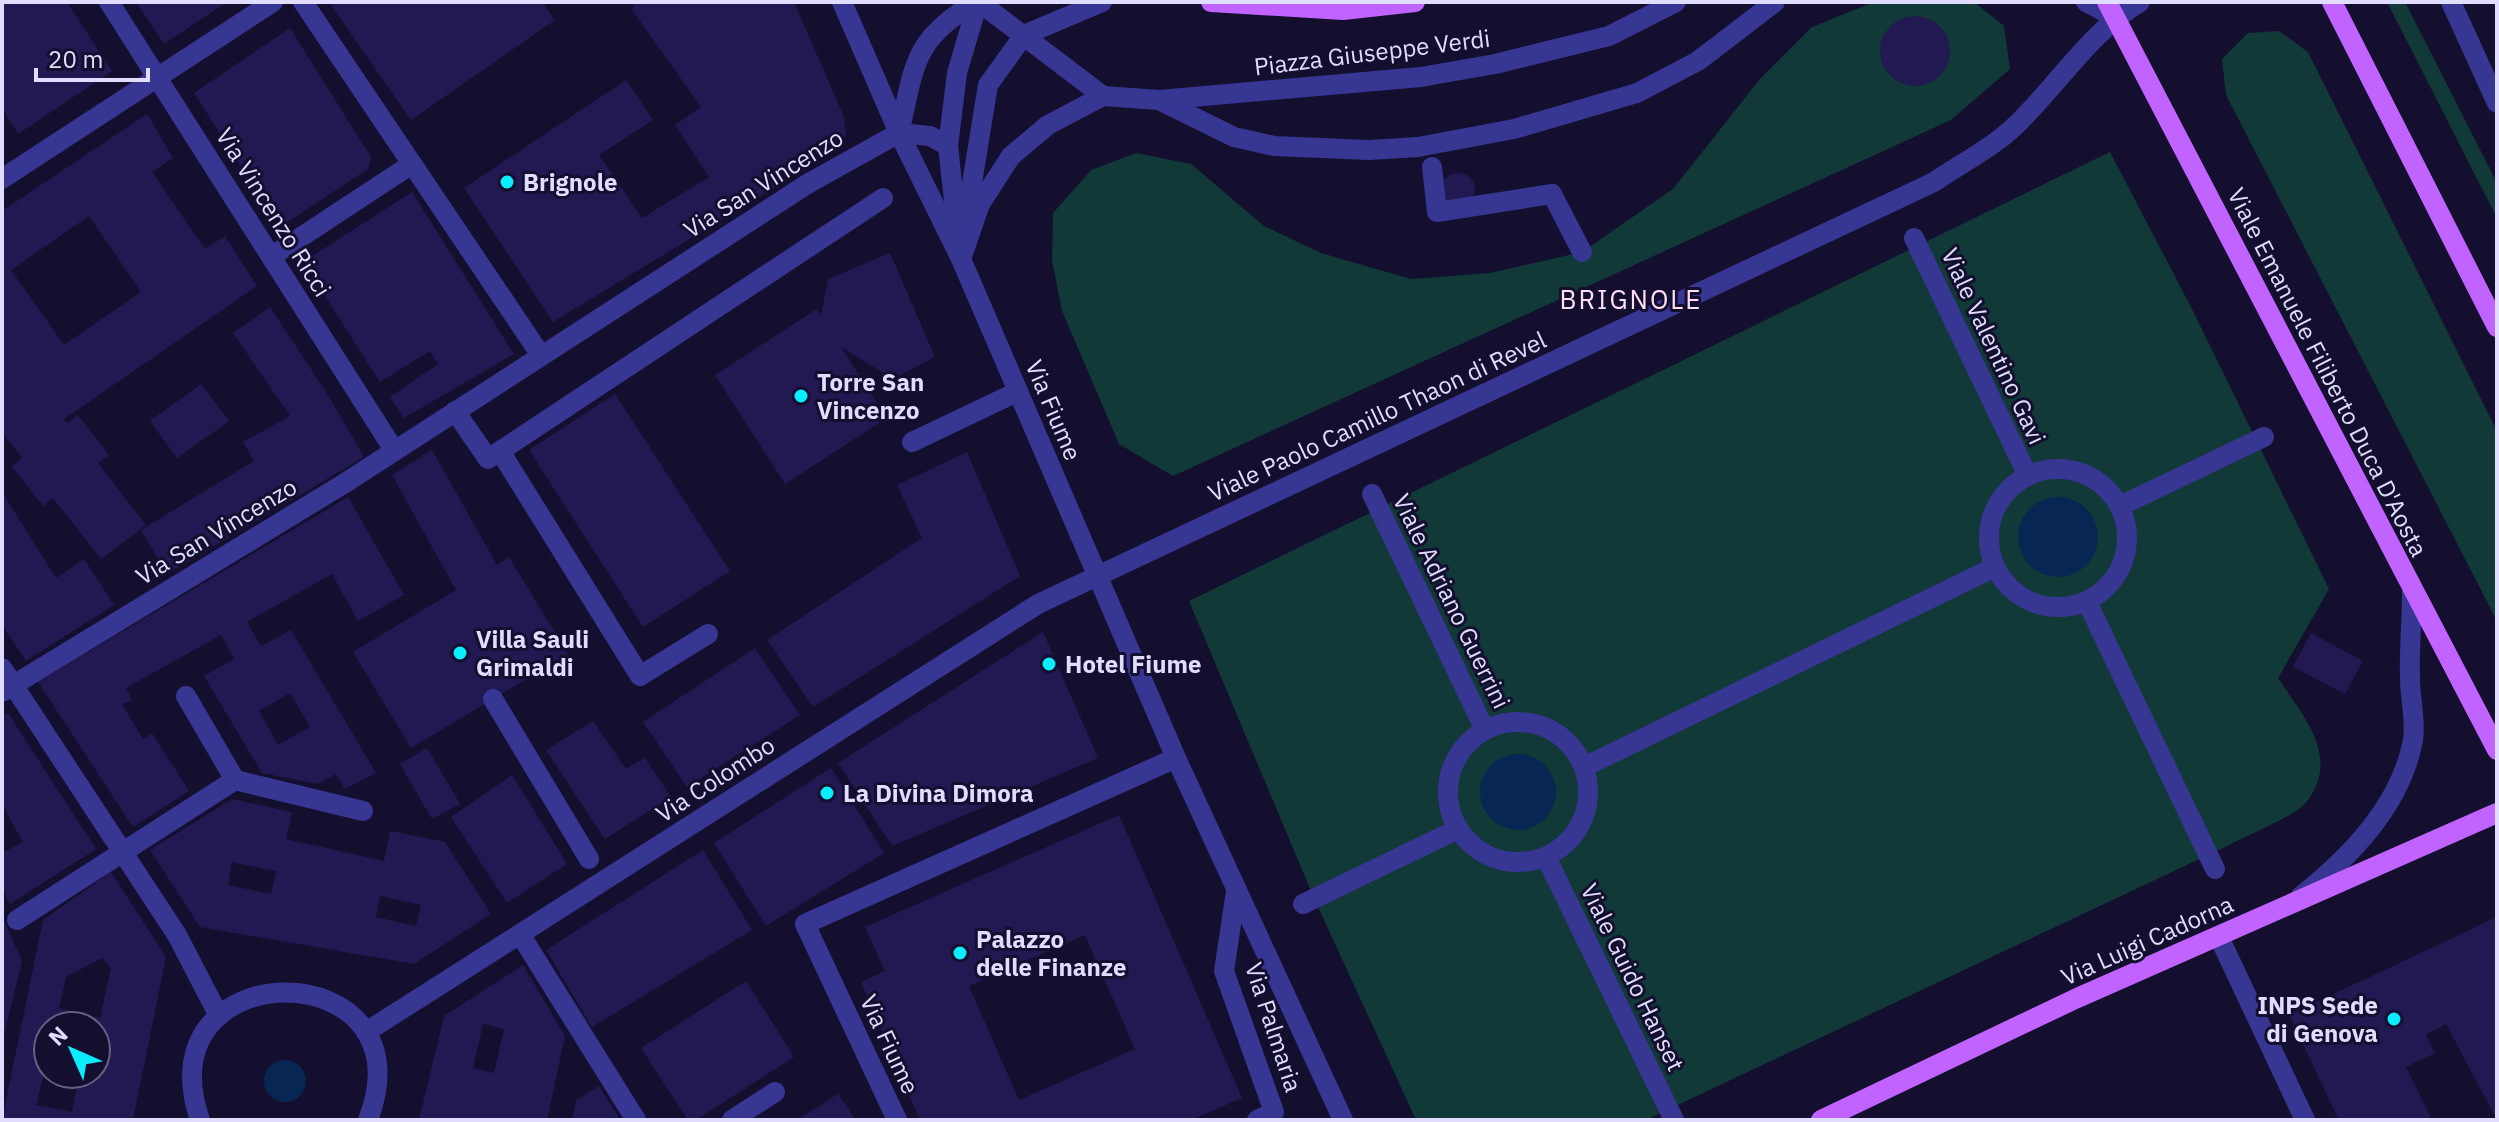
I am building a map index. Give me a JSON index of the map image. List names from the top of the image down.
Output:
{
  "streets": {
    "main road": ["Piazza Giuseppe Verdi", "Viale Emanuele Filiberto Duca D'Aosta", "Via Luigi Cadorna"],
    "street": [
      "Via San Vincenzo",
      "Via Vincenzo Ricci",
      "Viale Valentino Gavi",
      "Via Fiume",
      "Viale Paolo Camillo Thaon di Revel",
      "Viale Adriano Guerrini",
      "Via Colombo",
      "Viale Guido Hanset",
      "Via Palmaria"
    ]
  },
  "crossings": [
    ["Via San Vincenzo", "Via Vincenzo Ricci"],
    ["Via San Vincenzo", "Via Fiume"],
    ["Viale Emanuele Filiberto Duca D'Aosta", "Viale Paolo Camillo Thaon di Revel"],
    ["Via Fiume", "Viale Paolo Camillo Thaon di Revel"],
    ["Via Fiume", "Via Colombo"],
    ["Via Fiume", "Via Palmaria"],
    ["Viale Paolo Camillo Thaon di Revel", "Via Colombo"],
    ["Viale Adriano Guerrini", "Viale Guido Hanset"]
  ],
  "districts": ["BRIGNOLE"],
  "places": [
    "Brignole",
    "Torre San Vincenzo",
    "Villa Sauli Grimaldi",
    "Hotel Fiume",
    "La Divina Dimora",
    "Palazzo delle Finanze",
    "INPS Sede di Genova"
  ],
  "scale_bar": "20 m",
  "north": "top left"
}
